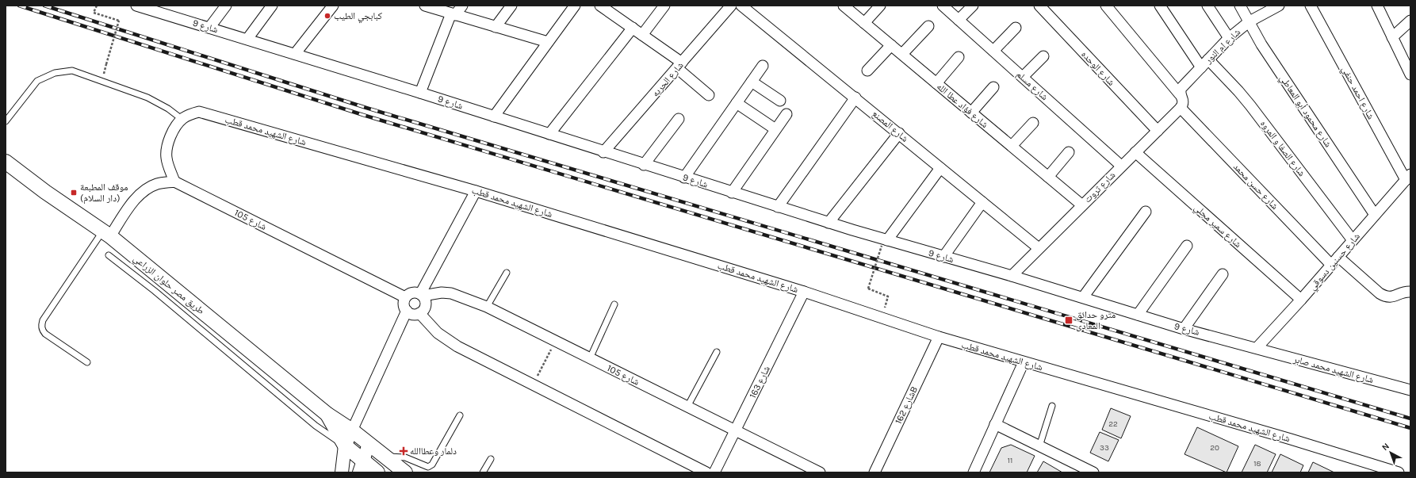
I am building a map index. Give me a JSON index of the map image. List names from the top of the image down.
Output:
{
  "streets": {
    "main road": ["طريق مصر حلوان الزراعي"],
    "street": [
      "شارع 9",
      "شارع ام النور",
      "شارع الوحده",
      "شارع الحريه",
      "شارع مسلم",
      "شارع احمد حنفي",
      "شارع فؤاد عطا الله",
      "شارع محمود أبو المعاطي",
      "شارع المصنع",
      "شارع الشهيد محمد قطب",
      "شارع الصفا و المروه",
      "شارع حسن محمد",
      "شارع ثروت",
      "شارع 105",
      "شارع سمير مجلي",
      "شارع حسنين دسوقي",
      "شارع الشهيد محمد صابر",
      "شارع 163",
      "شارع 162B"
    ]
  },
  "crossings": [
    ["شارع 9", "شارع الحريه"],
    ["شارع 9", "شارع ثروت"],
    ["شارع 9", "شارع حسنين دسوقي"],
    ["شارع 9", "شارع الشهيد محمد صابر"],
    ["شارع ام النور", "شارع محمود أبو المعاطي"],
    ["شارع ام النور", "شارع الصفا و المروه"],
    ["شارع الوحده", "شارع ثروت"],
    ["شارع مسلم", "شارع ثروت"],
    ["شارع احمد حنفي", "شارع حسنين دسوقي"],
    ["شارع فؤاد عطا الله", "شارع ثروت"],
    ["شارع محمود أبو المعاطي", "شارع حسنين دسوقي"],
    ["شارع المصنع", "شارع ثروت"],
    ["شارع الشهيد محمد قطب", "شارع 163"],
    ["شارع الشهيد محمد قطب", "شارع 162B"],
    ["شارع الصفا و المروه", "شارع حسنين دسوقي"],
    ["شارع حسن محمد", "شارع ثروت"],
    ["شارع حسن محمد", "شارع حسنين دسوقي"],
    ["شارع ثروت", "شارع سمير مجلي"],
    ["شارع 105", "شارع 163"],
    ["شارع سمير مجلي", "شارع حسنين دسوقي"],
    ["شارع حسنين دسوقي", "شارع الشهيد محمد صابر"]
  ],
  "places": {
    "other": ["كبابجي الطيب"],
    "transit": ["موقف المطبعة (دار السلام)", "مترو حدائق المعادى"],
    "health": ["دلمار وعطاالله"]
  },
  "house_numbers": [
    "22",
    "33",
    "20",
    "11",
    "18"
  ],
  "north": "top left"
}
